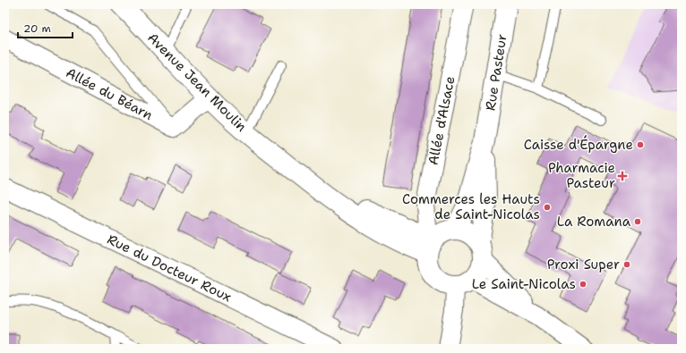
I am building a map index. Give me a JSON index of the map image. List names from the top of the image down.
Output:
{
  "streets": {
    "street": [
      "Rue Pasteur",
      "Avenue Jean Moulin",
      "Allée du Béarn",
      "Allée d'Alsace",
      "Rue du Docteur Roux"
    ]
  },
  "crossings": [
    ["Rue Pasteur", "Avenue Jean Moulin"],
    ["Rue Pasteur", "Allée d'Alsace"],
    ["Avenue Jean Moulin", "Allée d'Alsace"]
  ],
  "places": {
    "other": [
      "Caisse d'Épargne",
      "Commerces les Hauts de Saint-Nicolas",
      "La Romana",
      "Proxi Super",
      "Le Saint-Nicolas"
    ],
    "health": ["Pharmacie Pasteur"]
  },
  "scale_bar": "20 m"
}
